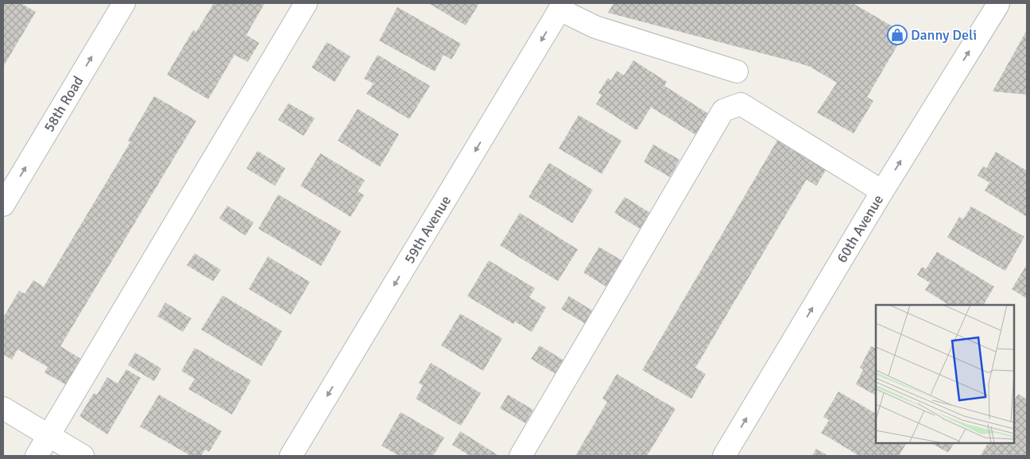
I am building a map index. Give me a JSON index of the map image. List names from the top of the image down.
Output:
{
  "streets": {
    "street": ["58th Road", "60th Avenue", "59th Avenue"]
  },
  "one_way": ["60th Avenue", "59th Avenue"],
  "places": {
    "shop": ["Danny Deli"]
  }
}
